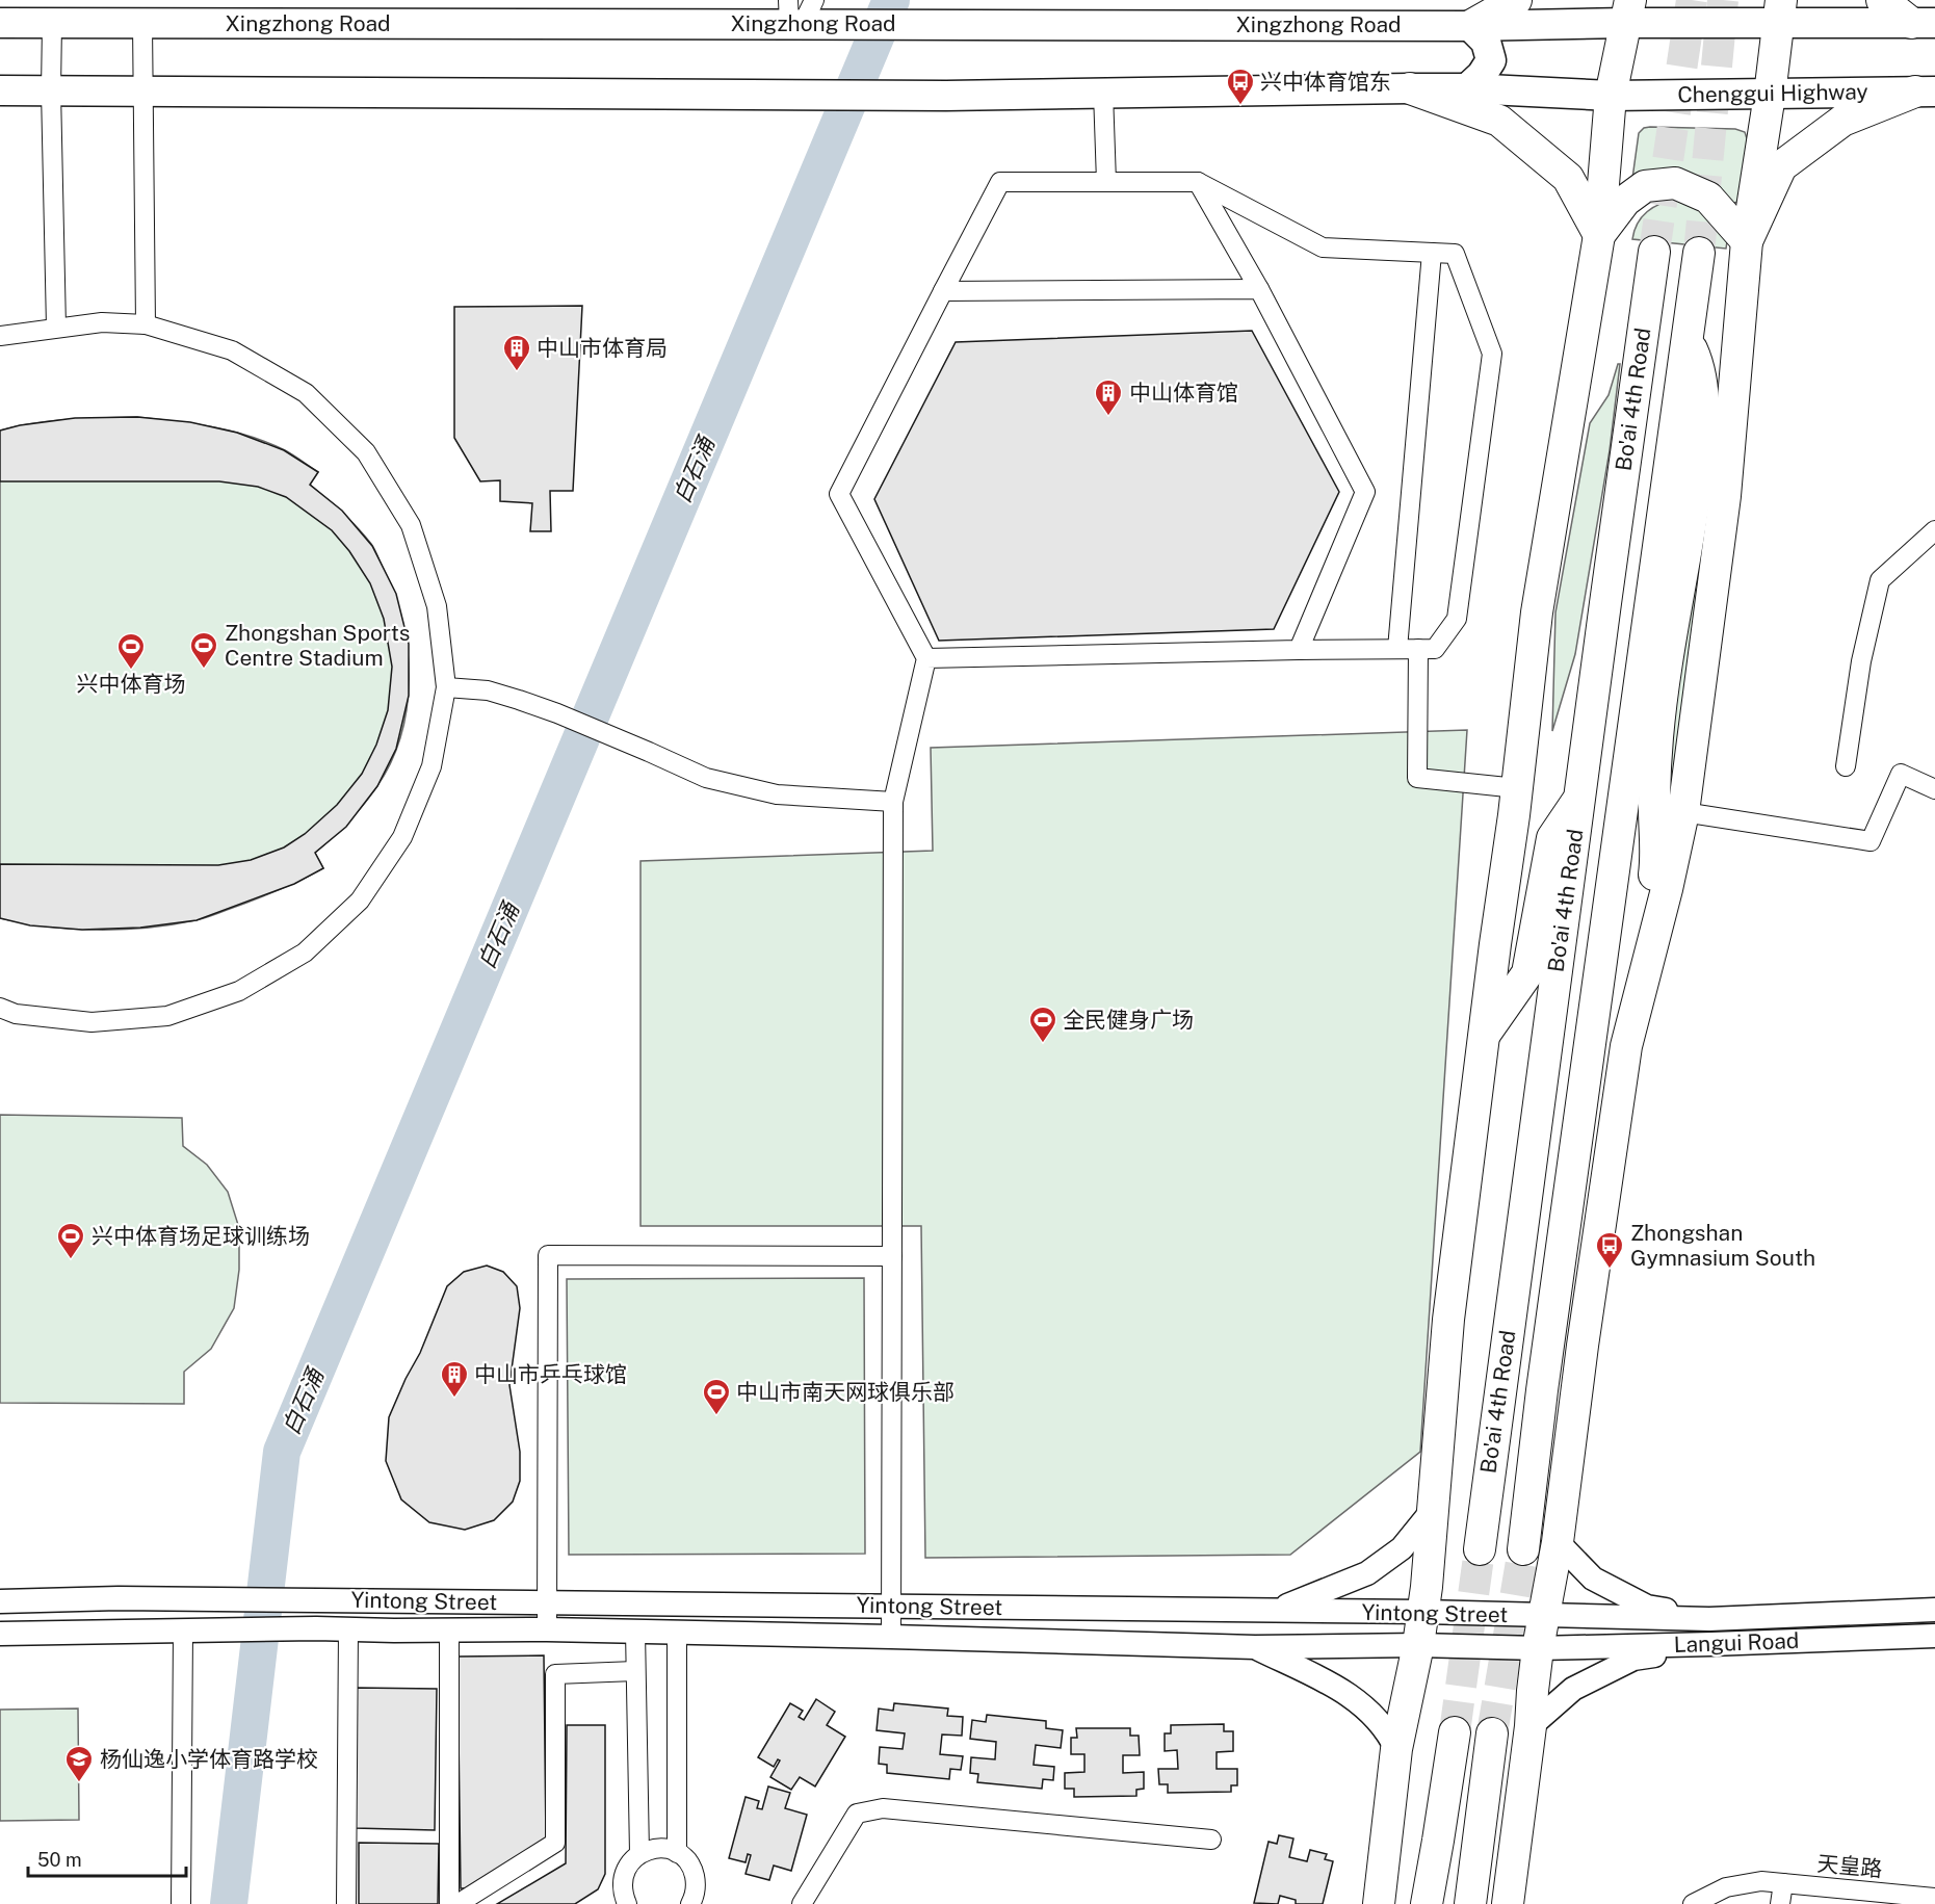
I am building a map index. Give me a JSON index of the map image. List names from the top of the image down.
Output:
{
  "streets": {
    "highway": ["Bo'ai 4th Road"],
    "main road": ["Xingzhong Road", "Chenggui Highway"],
    "street": ["Yintong Street", "Langui Road", "天皇路"]
  },
  "crossings": [
    ["Yintong Street", "Langui Road"]
  ],
  "water": ["白石涌"],
  "places": {
    "bus stop": ["兴中体育馆东", "Zhongshan Gymnasium South"],
    "building": ["中山市体育局", "中山体育馆", "中山市乒乓球馆"],
    "sports": [
      "Zhongshan Sports Centre Stadium",
      "兴中体育场",
      "全民健身广场",
      "兴中体育场足球训练场",
      "中山市南天网球俱乐部"
    ],
    "school or university": ["杨仙逸小学体育路学校"]
  },
  "scale_bar": "50 m"
}
